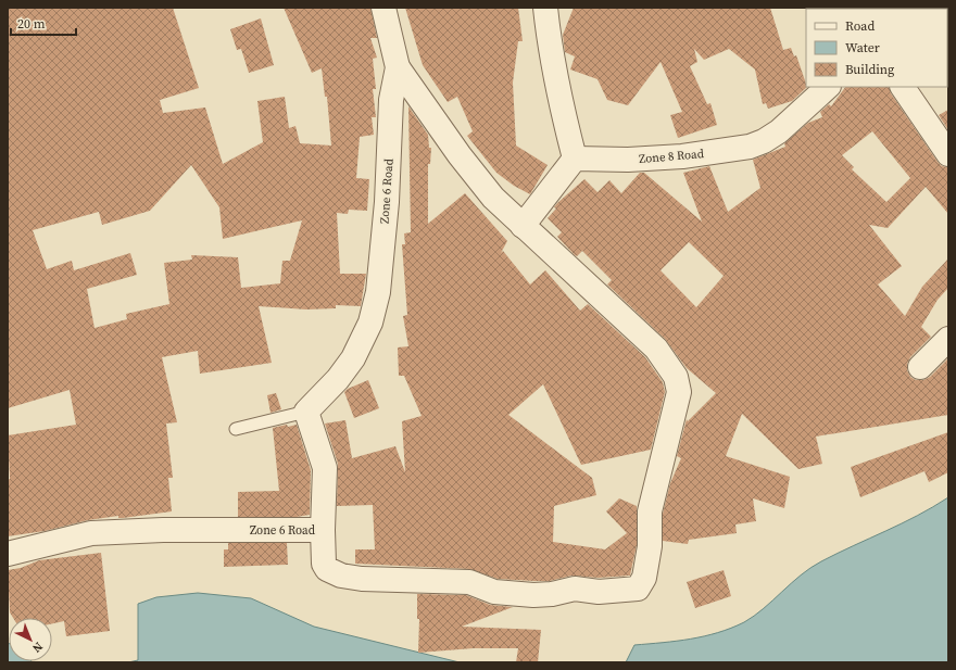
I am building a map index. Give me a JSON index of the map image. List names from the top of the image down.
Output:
{
  "streets": {
    "street": ["Zone 8 Road", "Zone 6 Road"]
  },
  "legend": ["Road", "Water", "Building"],
  "scale_bar": "20 m",
  "north": "bottom right"
}
